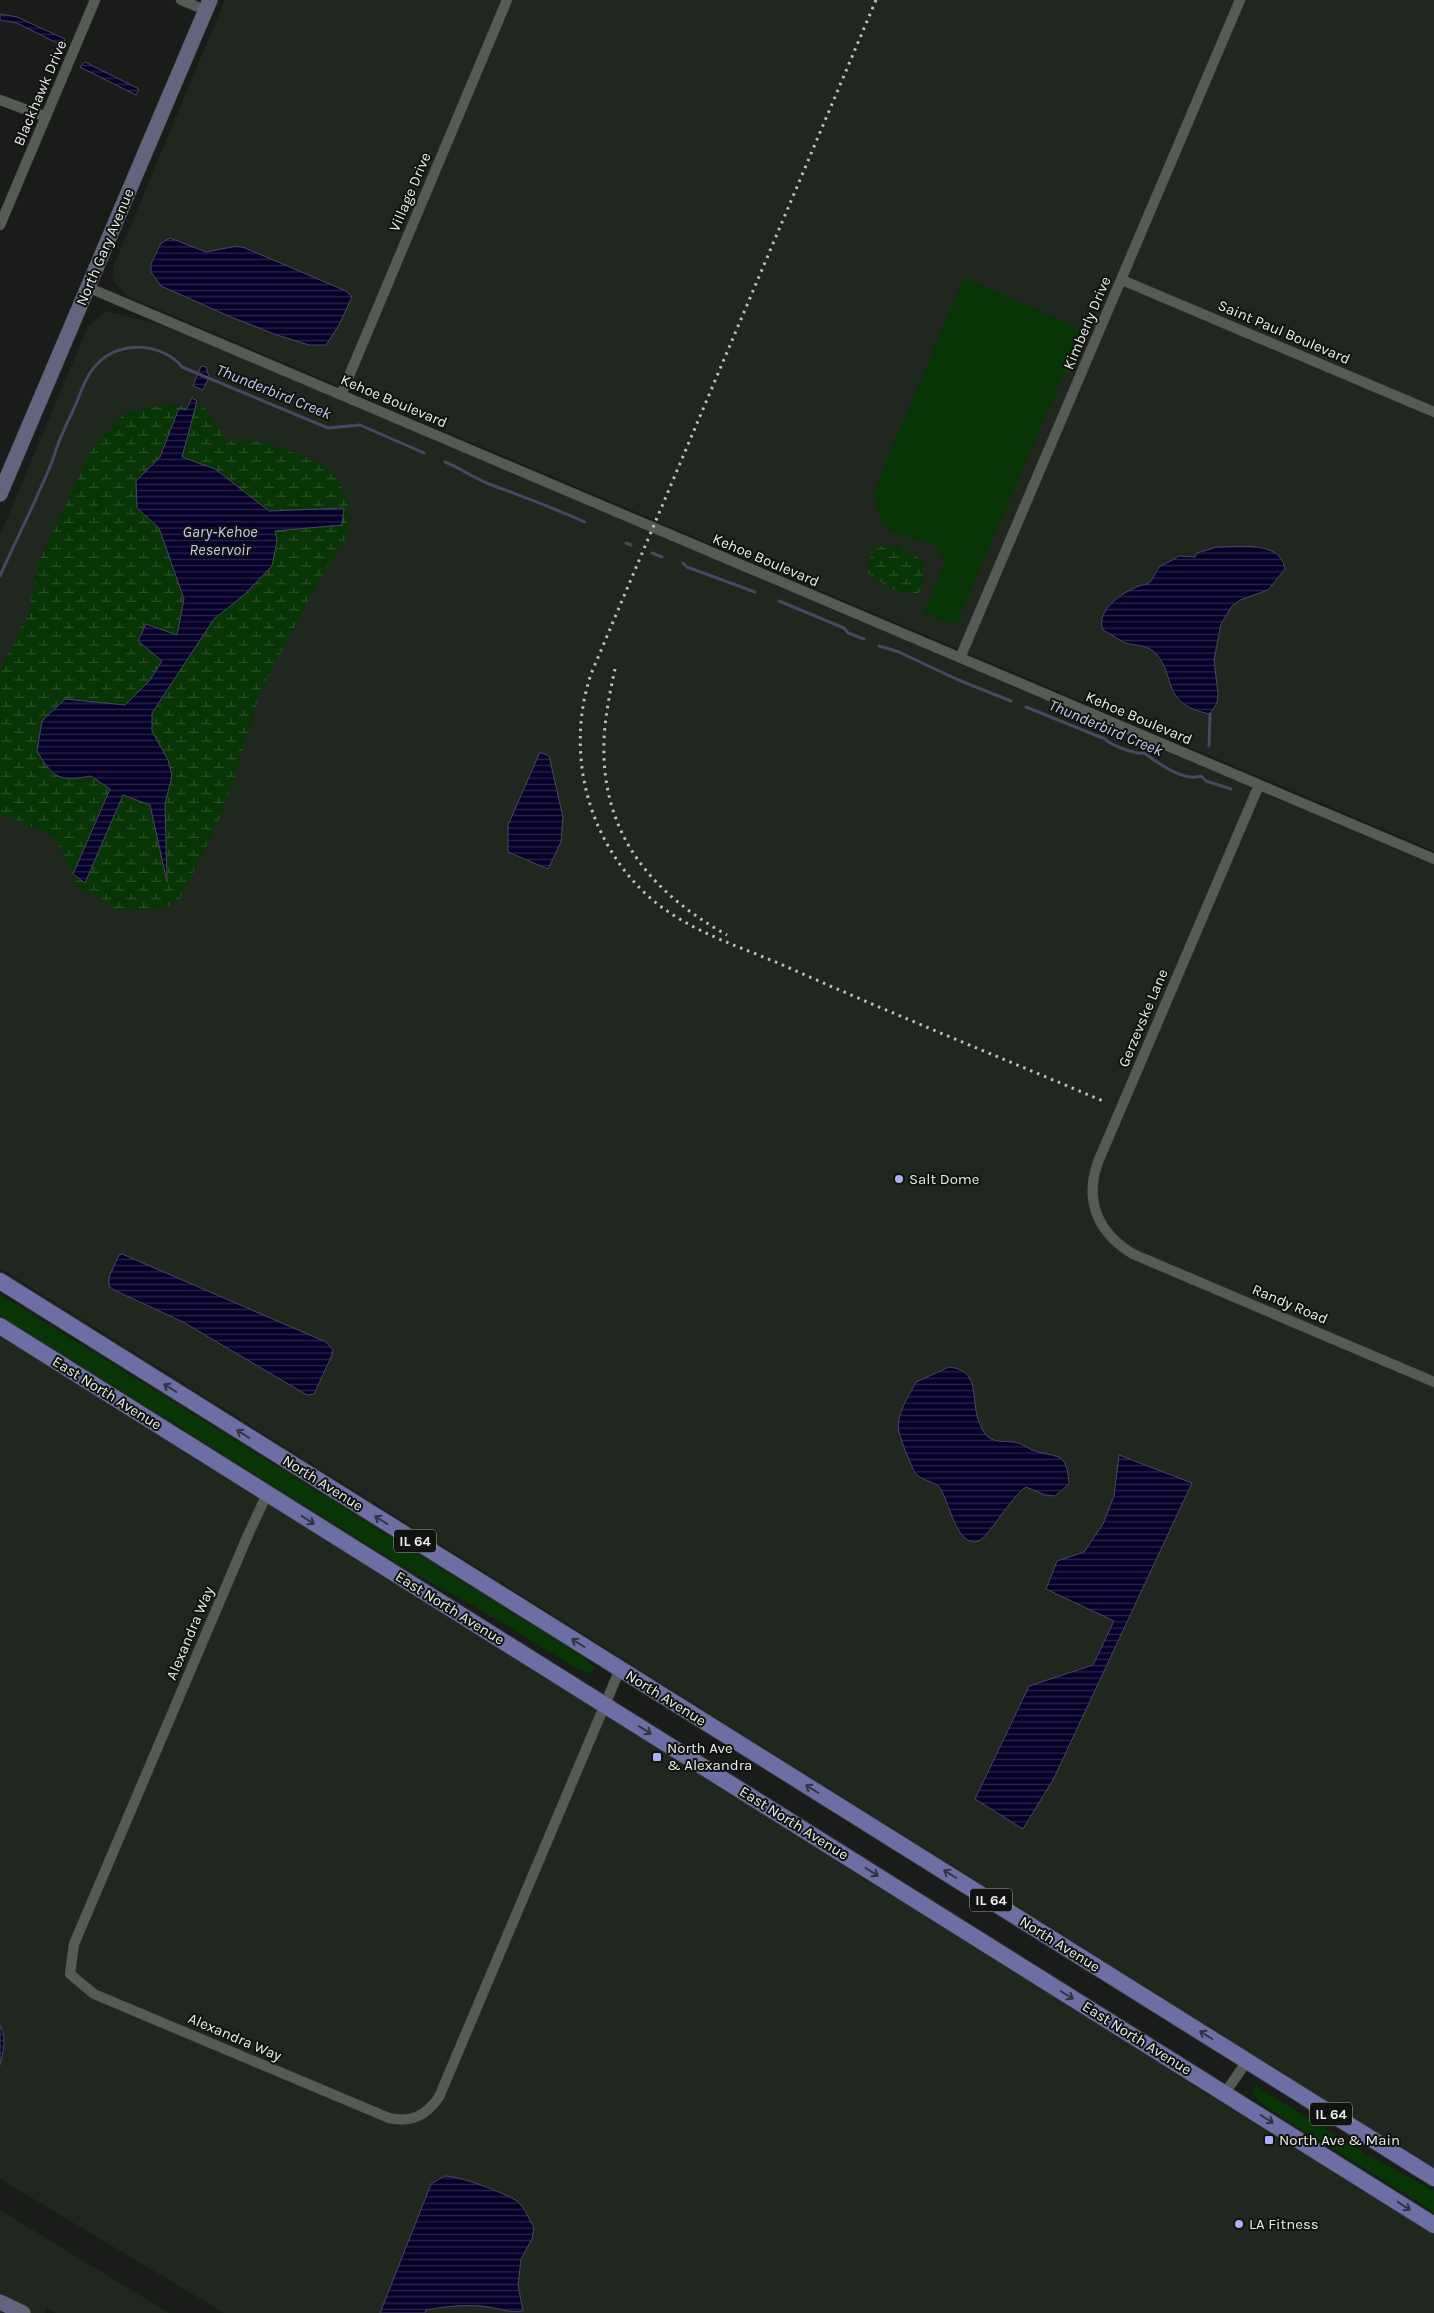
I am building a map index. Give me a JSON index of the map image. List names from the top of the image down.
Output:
{
  "streets": {
    "main road": ["East North Avenue", "North Avenue", "IL 64"],
    "street": [
      "Blackhawk Drive",
      "Village Drive",
      "North Gary Avenue",
      "Kimberly Drive",
      "Saint Paul Boulevard",
      "Kehoe Boulevard",
      "Gerzevske Lane",
      "Randy Road",
      "Alexandra Way"
    ]
  },
  "crossings": [
    ["Village Drive", "Kehoe Boulevard"],
    ["North Gary Avenue", "Kehoe Boulevard"],
    ["Kimberly Drive", "Saint Paul Boulevard"],
    ["Kimberly Drive", "Kehoe Boulevard"],
    ["Kehoe Boulevard", "Gerzevske Lane"],
    ["Gerzevske Lane", "Randy Road"],
    ["East North Avenue", "Alexandra Way"],
    ["North Avenue", "Alexandra Way"]
  ],
  "one_way": ["East North Avenue", "North Avenue"],
  "water": ["Thunderbird Creek", "Gary-Kehoe Reservoir"],
  "places": {
    "other": ["Salt Dome", "LA Fitness"],
    "transit": ["North Ave & Alexandra", "North Ave & Main"]
  }
}
